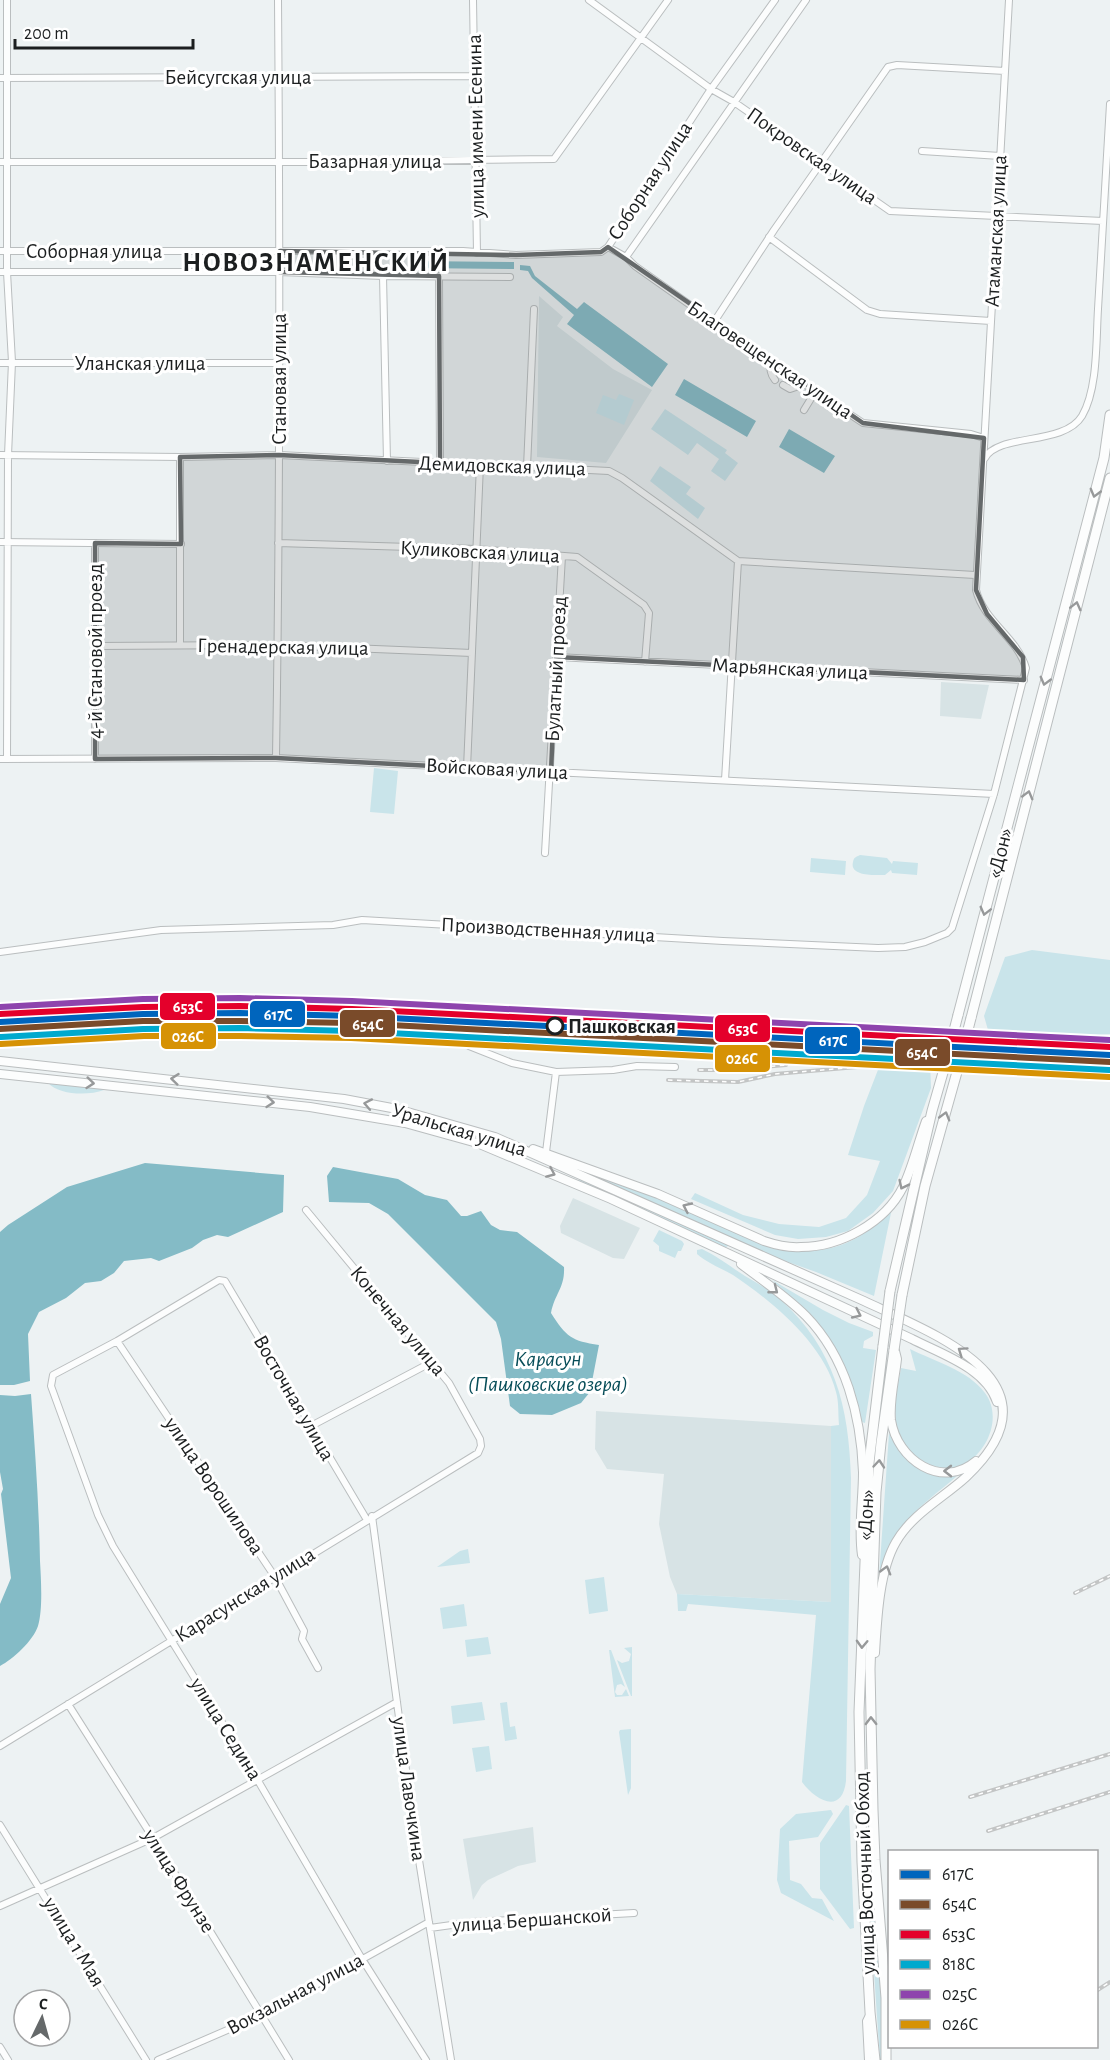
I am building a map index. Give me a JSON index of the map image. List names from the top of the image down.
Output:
{
  "streets": {
    "highway": ["«Дон»", "улица Восточный Обход"],
    "main road": ["Уральская улица"],
    "street": [
      "Бейсугская улица",
      "улица имени Есенина",
      "Покровская улица",
      "Базарная улица",
      "Соборная улица",
      "Атаманская улица",
      "Благовещенская улица",
      "Уланская улица",
      "Становая улица",
      "Демидовская улица",
      "Куликовская улица",
      "Гренадерская улица",
      "4-й Становой проезд",
      "Булатный проезд",
      "Марьянская улица",
      "Войсковая улица",
      "Производственная улица",
      "Конечная улица",
      "Восточная улица",
      "улица Ворошилова",
      "Карасунская улица",
      "улица Седина",
      "улица Лавочкина",
      "улица Фрунзе",
      "улица Бершанской",
      "улица 1 Мая",
      "Вокзальная улица"
    ]
  },
  "crossings": [
    ["Бейсугская улица", "улица имени Есенина"],
    ["Бейсугская улица", "Становая улица"],
    ["улица имени Есенина", "Базарная улица"],
    ["улица имени Есенина", "Соборная улица"],
    ["Покровская улица", "Базарная улица"],
    ["Покровская улица", "Соборная улица"],
    ["Покровская улица", "Атаманская улица"],
    ["Базарная улица", "Становая улица"],
    ["Соборная улица", "Благовещенская улица"],
    ["Соборная улица", "Становая улица"],
    ["Атаманская улица", "Благовещенская улица"],
    ["Атаманская улица", "Марьянская улица"],
    ["Уланская улица", "Становая улица"],
    ["Становая улица", "Демидовская улица"],
    ["Становая улица", "Куликовская улица"],
    ["Становая улица", "Гренадерская улица"],
    ["Становая улица", "Войсковая улица"],
    ["Куликовская улица", "Булатный проезд"],
    ["Куликовская улица", "Марьянская улица"],
    ["Гренадерская улица", "4-й Становой проезд"],
    ["4-й Становой проезд", "Войсковая улица"],
    ["Булатный проезд", "Марьянская улица"],
    ["Булатный проезд", "Войсковая улица"],
    ["Войсковая улица", "Производственная улица"],
    ["«Дон»", "Уральская улица"],
    ["«Дон»", "улица Восточный Обход"],
    ["Уральская улица", "улица Восточный Обход"],
    ["Конечная улица", "Карасунская улица"],
    ["Восточная улица", "улица Ворошилова"],
    ["Восточная улица", "Карасунская улица"],
    ["Восточная улица", "улица Седина"],
    ["Восточная улица", "улица Лавочкина"],
    ["улица Ворошилова", "Карасунская улица"],
    ["улица Ворошилова", "улица Седина"],
    ["Карасунская улица", "улица Седина"],
    ["Карасунская улица", "улица Лавочкина"],
    ["Карасунская улица", "улица Фрунзе"],
    ["улица Седина", "Вокзальная улица"],
    ["улица Лавочкина", "улица Бершанской"],
    ["улица Лавочкина", "Вокзальная улица"],
    ["улица Фрунзе", "Вокзальная улица"],
    ["улица Бершанской", "Вокзальная улица"]
  ],
  "districts": ["НОВОЗНАМЕНСКИЙ"],
  "water": ["Карасун (Пашковские озера)"],
  "places": ["Пашковская"],
  "lines": [
    "transit line 025С",
    "transit line 653С",
    "transit line 617C",
    "transit line 654С",
    "transit line 818С",
    "transit line 026С"
  ],
  "legend": [
    "617C",
    "654С",
    "653С",
    "818С",
    "025С",
    "026С"
  ],
  "scale_bar": "200 m",
  "north": "top"
}
